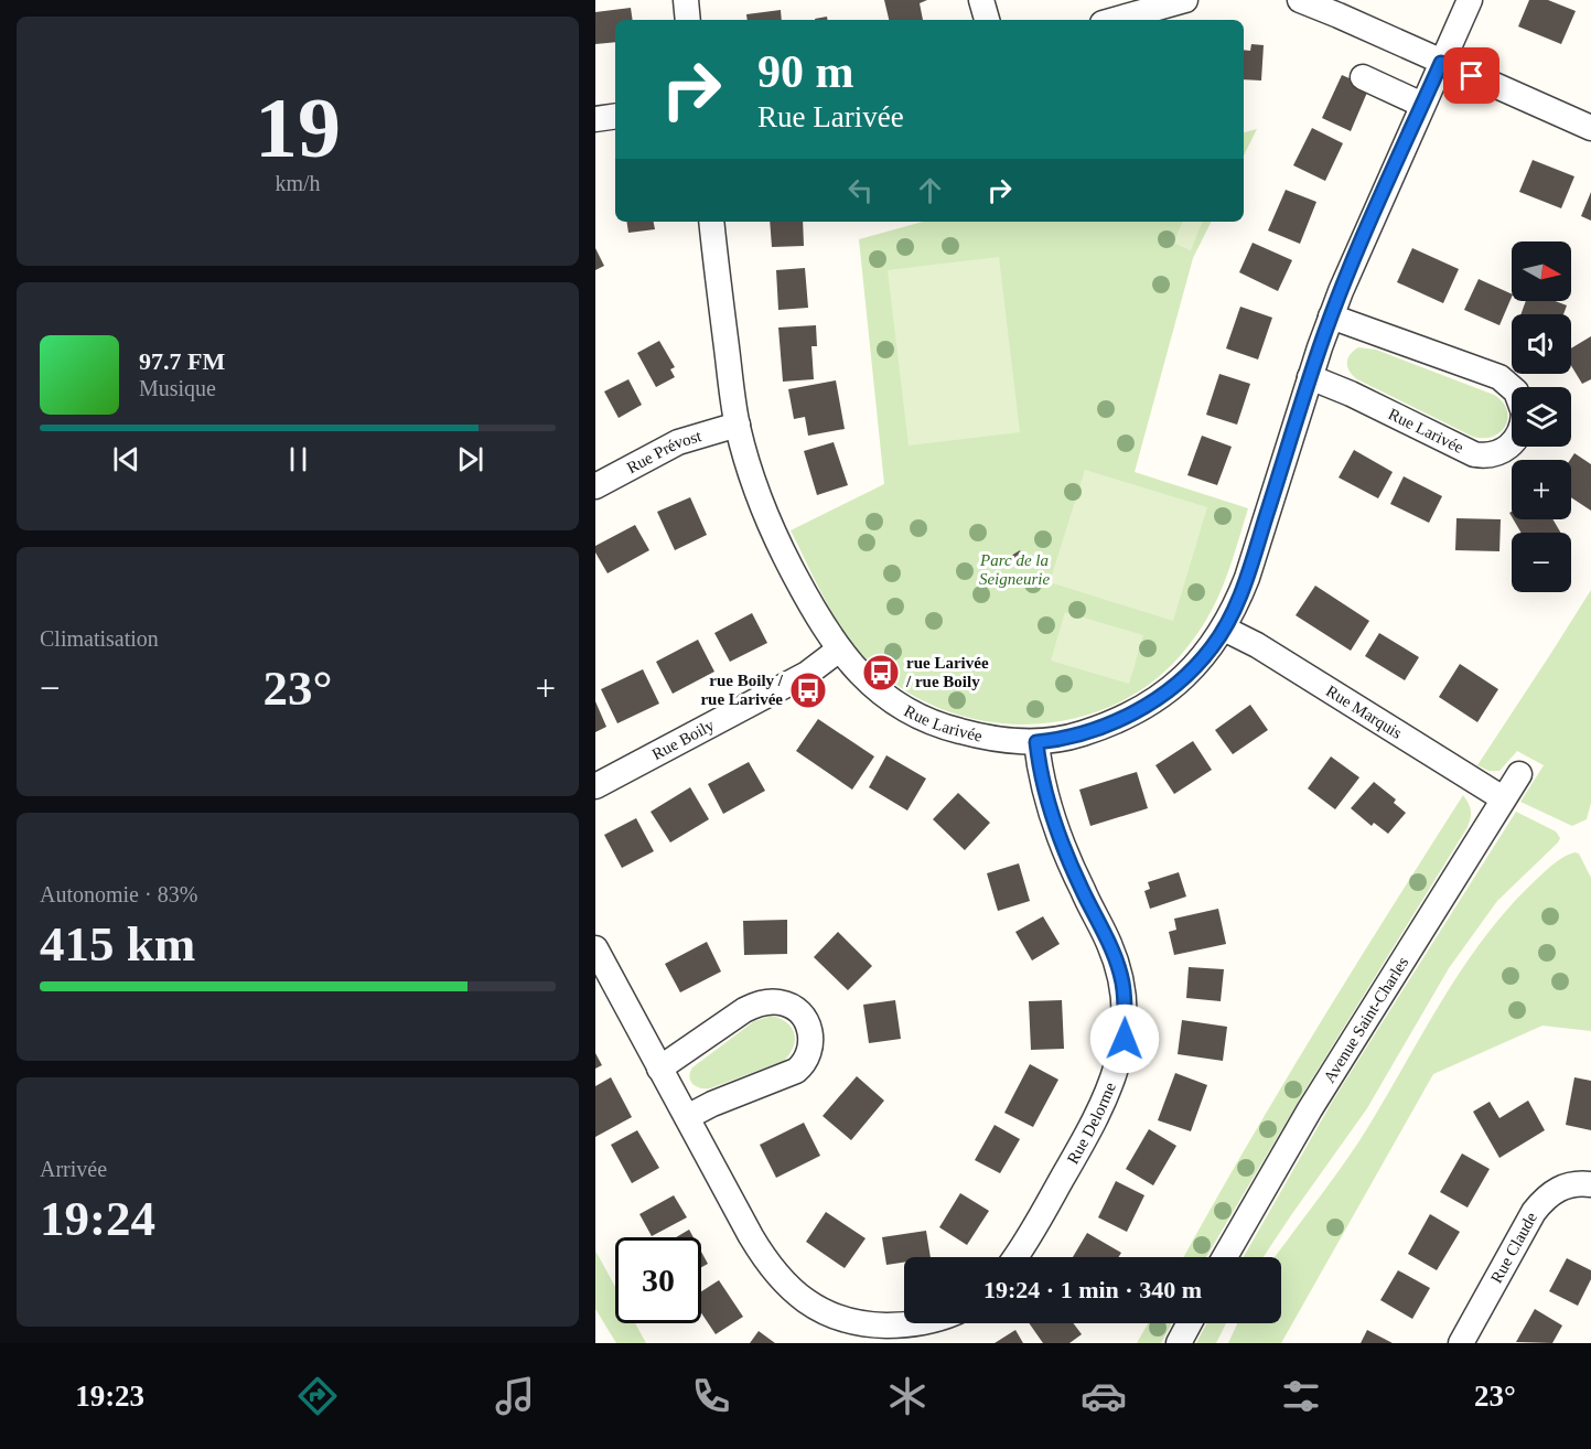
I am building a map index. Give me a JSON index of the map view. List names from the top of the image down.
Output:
{
  "streets": {
    "street": [
      "Rue Larivée",
      "Rue Prévost",
      "Rue Marquis",
      "Rue Boily",
      "Avenue Saint-Charles",
      "Rue Delorme",
      "Rue Claude"
    ]
  },
  "crossings": [
    ["Rue Larivée", "Rue Prévost"],
    ["Rue Larivée", "Rue Marquis"],
    ["Rue Larivée", "Rue Boily"],
    ["Rue Larivée", "Rue Delorme"],
    ["Rue Marquis", "Avenue Saint-Charles"]
  ],
  "parks": ["Parc de la Seigneurie"],
  "places": {
    "bus stop": ["rue Larivée / rue Boily", "rue Boily / rue Larivée"]
  },
  "north": "right",
  "page": {
    "tile": [
      ["19", "km/h"],
      "Climatisation",
      ["Autonomie · 83%", "415 km"],
      ["Arrivée", "19:24"]
    ],
    "turn": ["90 m", "Rue Larivée"],
    "map_buttons": ["+", "−"],
    "song": ["97.7 FM", "Musique"],
    "heat": ["−", "23°", "+"],
    "limit": "30",
    "trip": "19:24 · 1 min · 340 m",
    "tabs": ["19:23", "23°"]
  }
}
